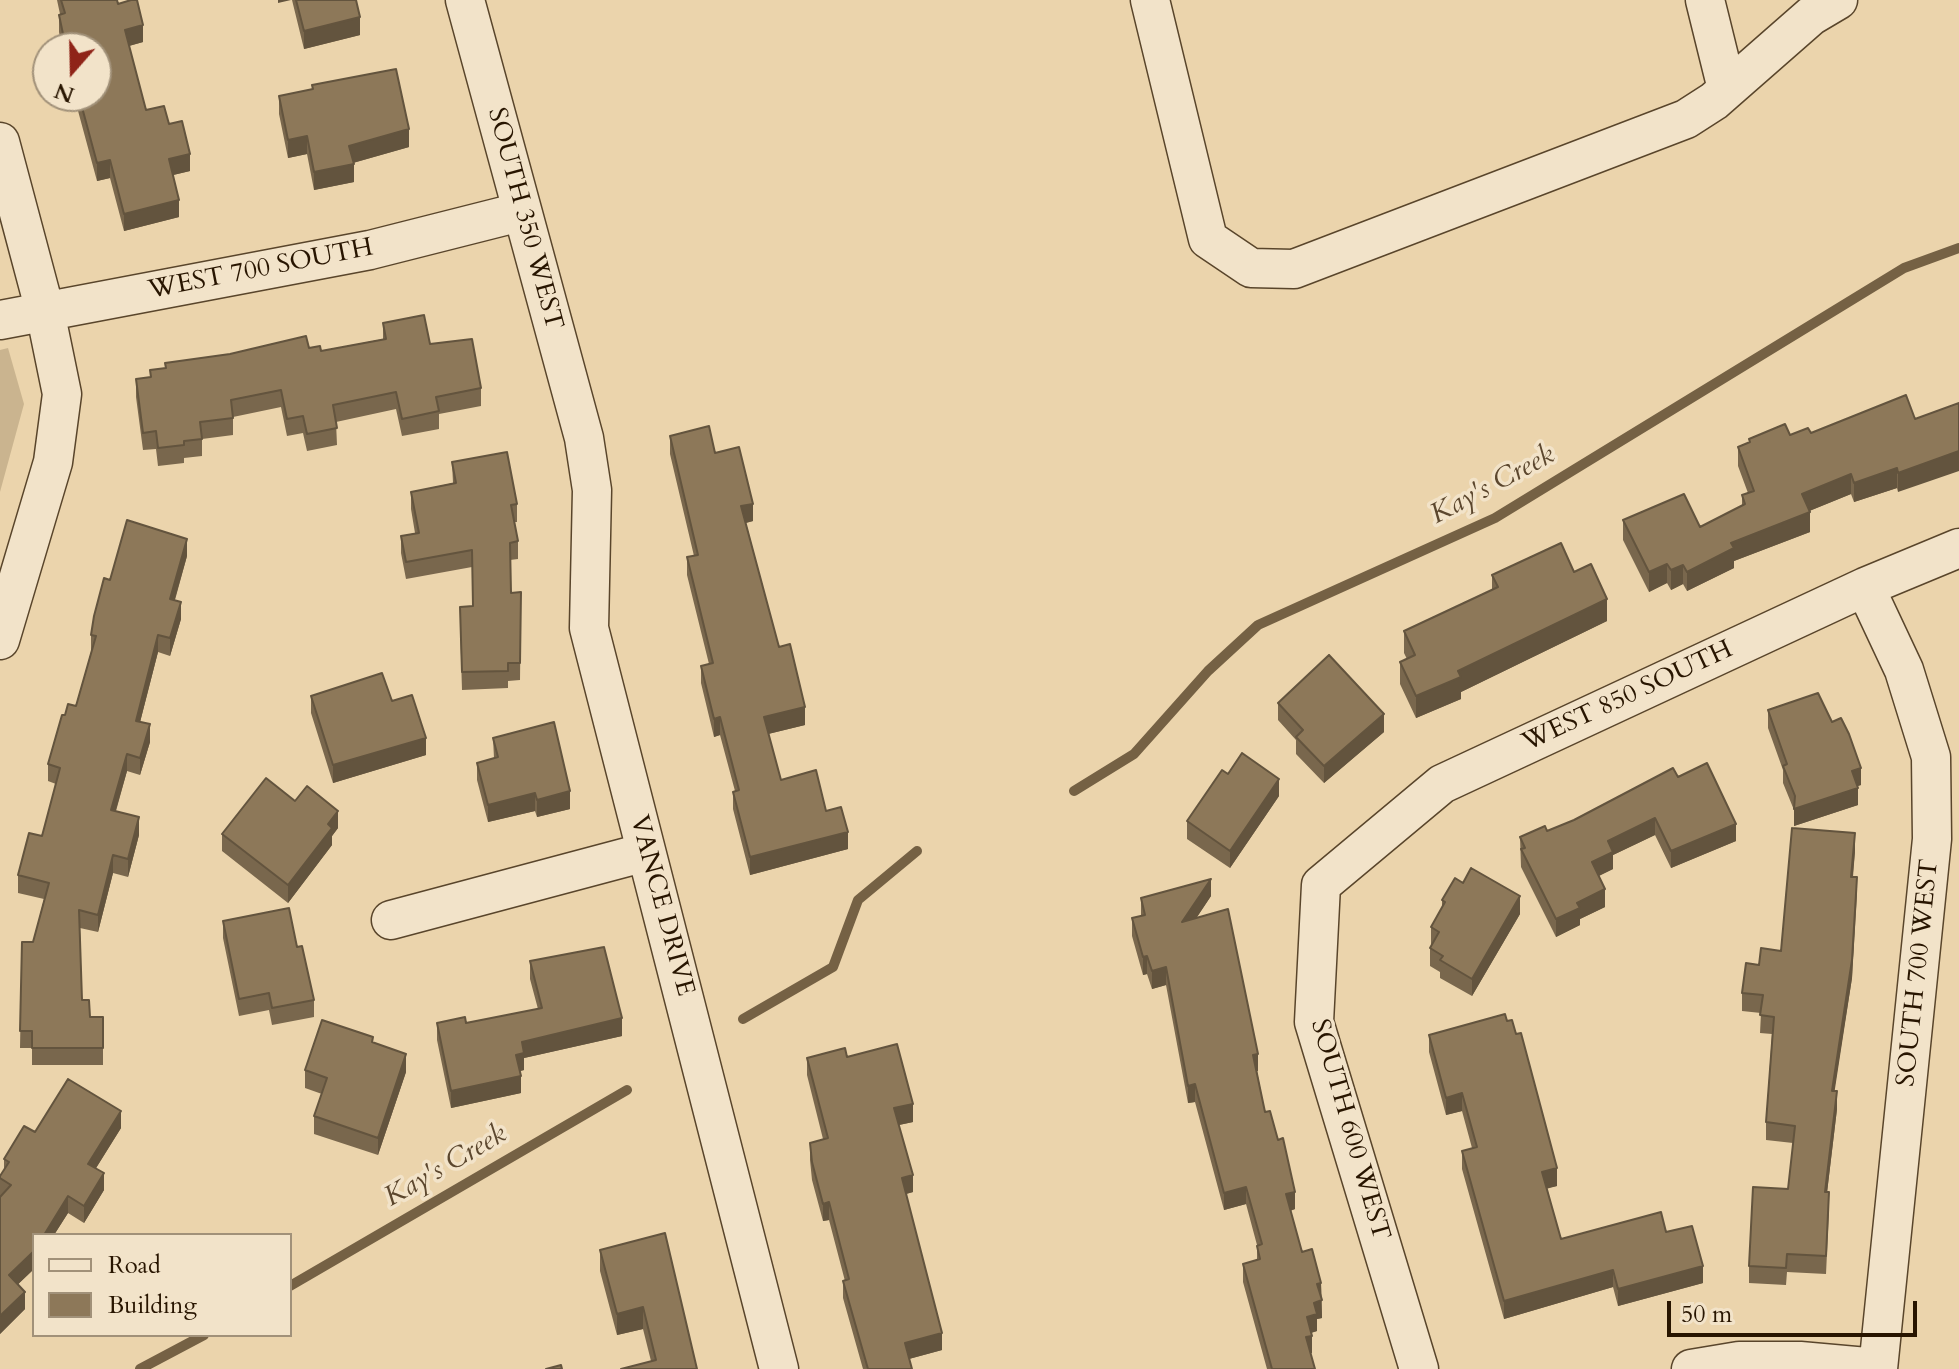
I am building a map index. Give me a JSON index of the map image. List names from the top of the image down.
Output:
{
  "streets": {
    "street": [
      "SOUTH 350 WEST",
      "WEST 700 SOUTH",
      "WEST 850 SOUTH",
      "VANCE DRIVE",
      "SOUTH 700 WEST",
      "SOUTH 600 WEST"
    ]
  },
  "crossings": [
    ["SOUTH 350 WEST", "WEST 700 SOUTH"],
    ["SOUTH 350 WEST", "VANCE DRIVE"],
    ["WEST 850 SOUTH", "SOUTH 700 WEST"],
    ["WEST 850 SOUTH", "SOUTH 600 WEST"]
  ],
  "water": ["Kay's Creek"],
  "legend": ["Road", "Building"],
  "scale_bar": "50 m",
  "north": "bottom"
}
